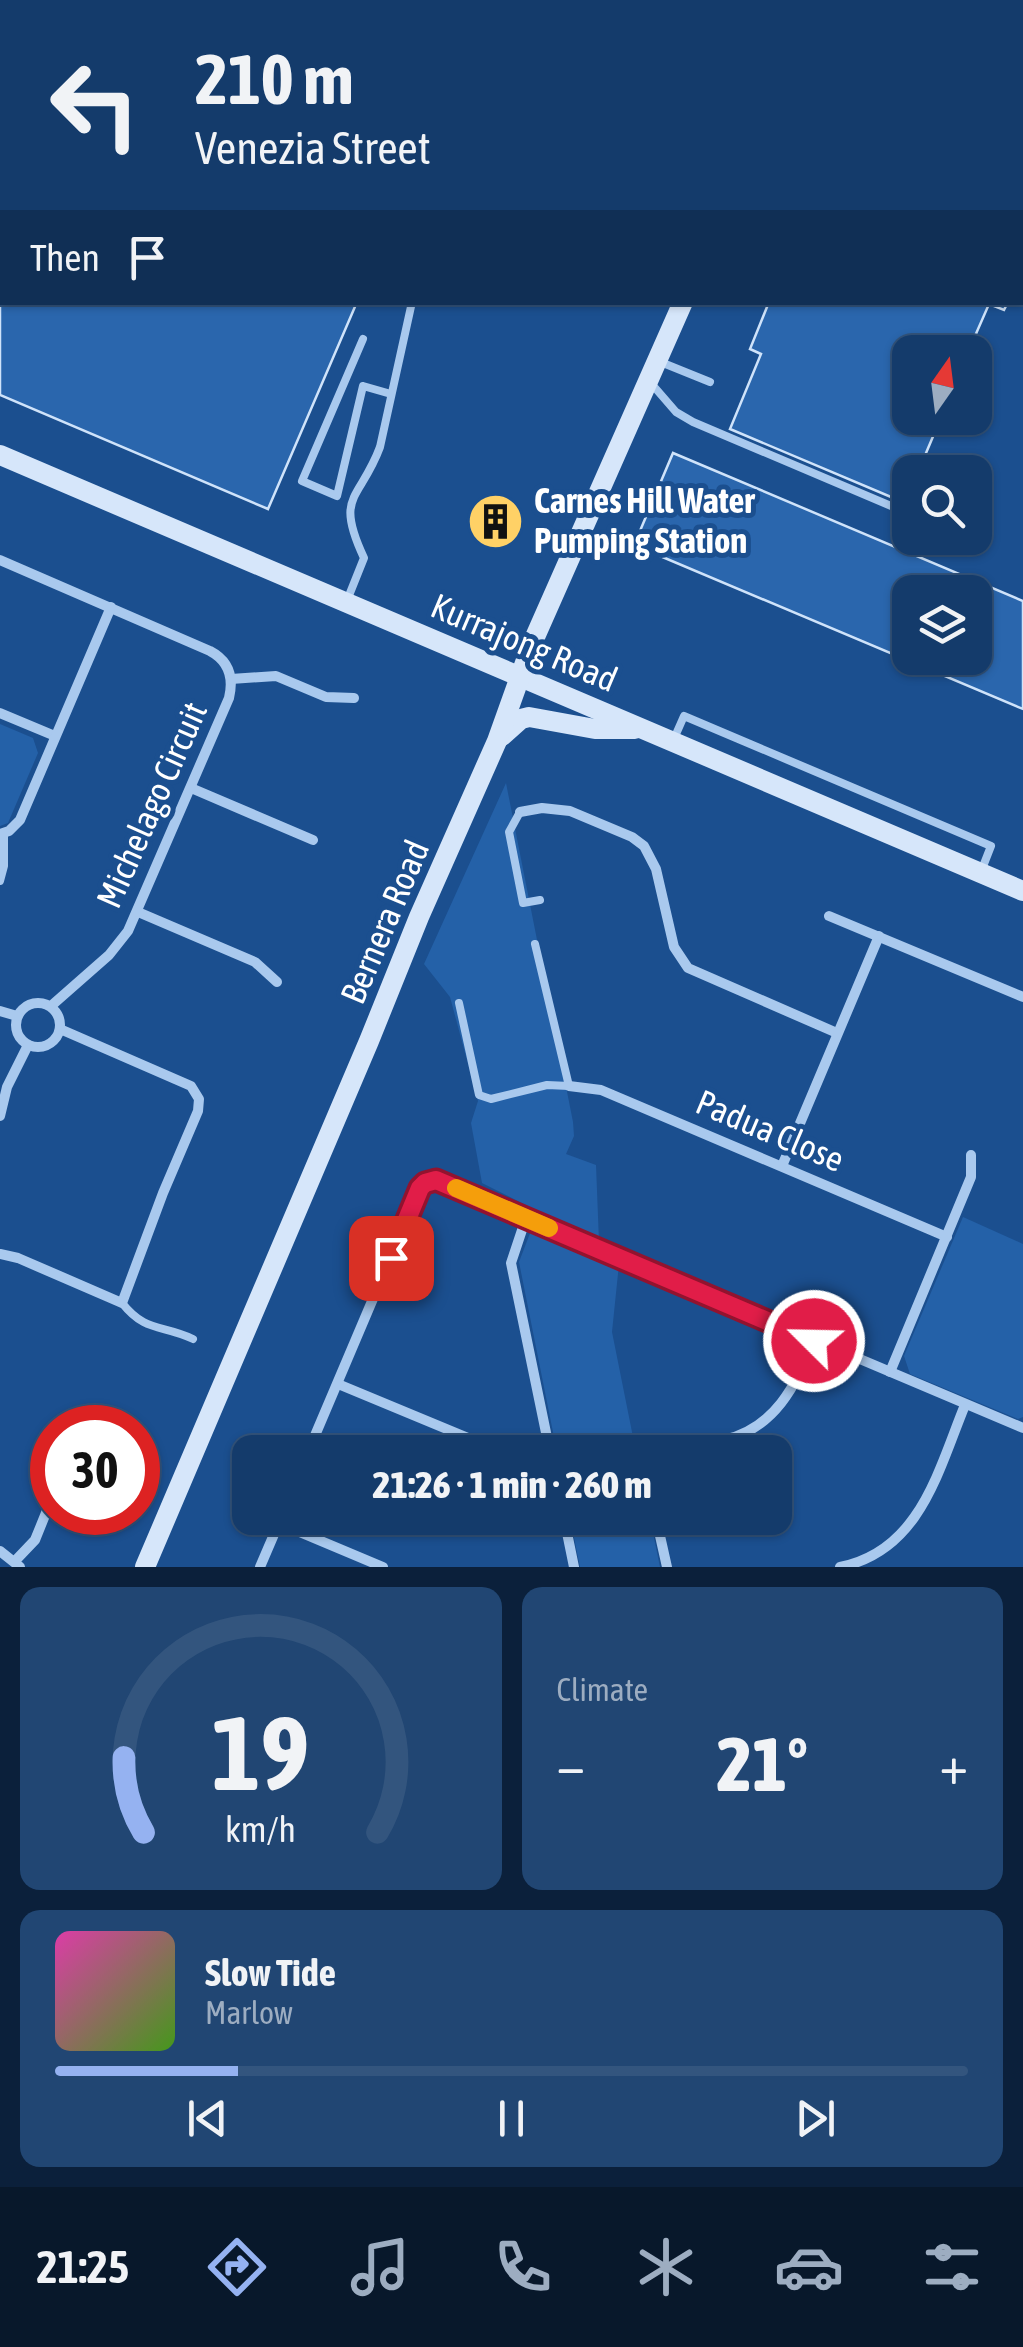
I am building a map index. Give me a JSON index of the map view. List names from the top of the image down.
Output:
{
  "streets": {
    "main road": ["Kurrajong Road", "Bernera Road"],
    "street": ["Michelago Circuit", "Padua Close"]
  },
  "crossings": [
    ["Kurrajong Road", "Bernera Road"]
  ],
  "places": {
    "building": ["Carnes Hill Water Pumping Station"]
  },
  "north": "top",
  "page": {
    "turn": ["210 m", "Venezia Street"],
    "then": "Then",
    "limit": "30",
    "trip": "21:26 · 1 min · 260 m",
    "tile": "Climate",
    "heat": ["−", "21°", "+"],
    "song": ["Slow Tide", "Marlow"],
    "tabs": "21:25",
    "gauge": ["19", "km/h"]
  }
}
